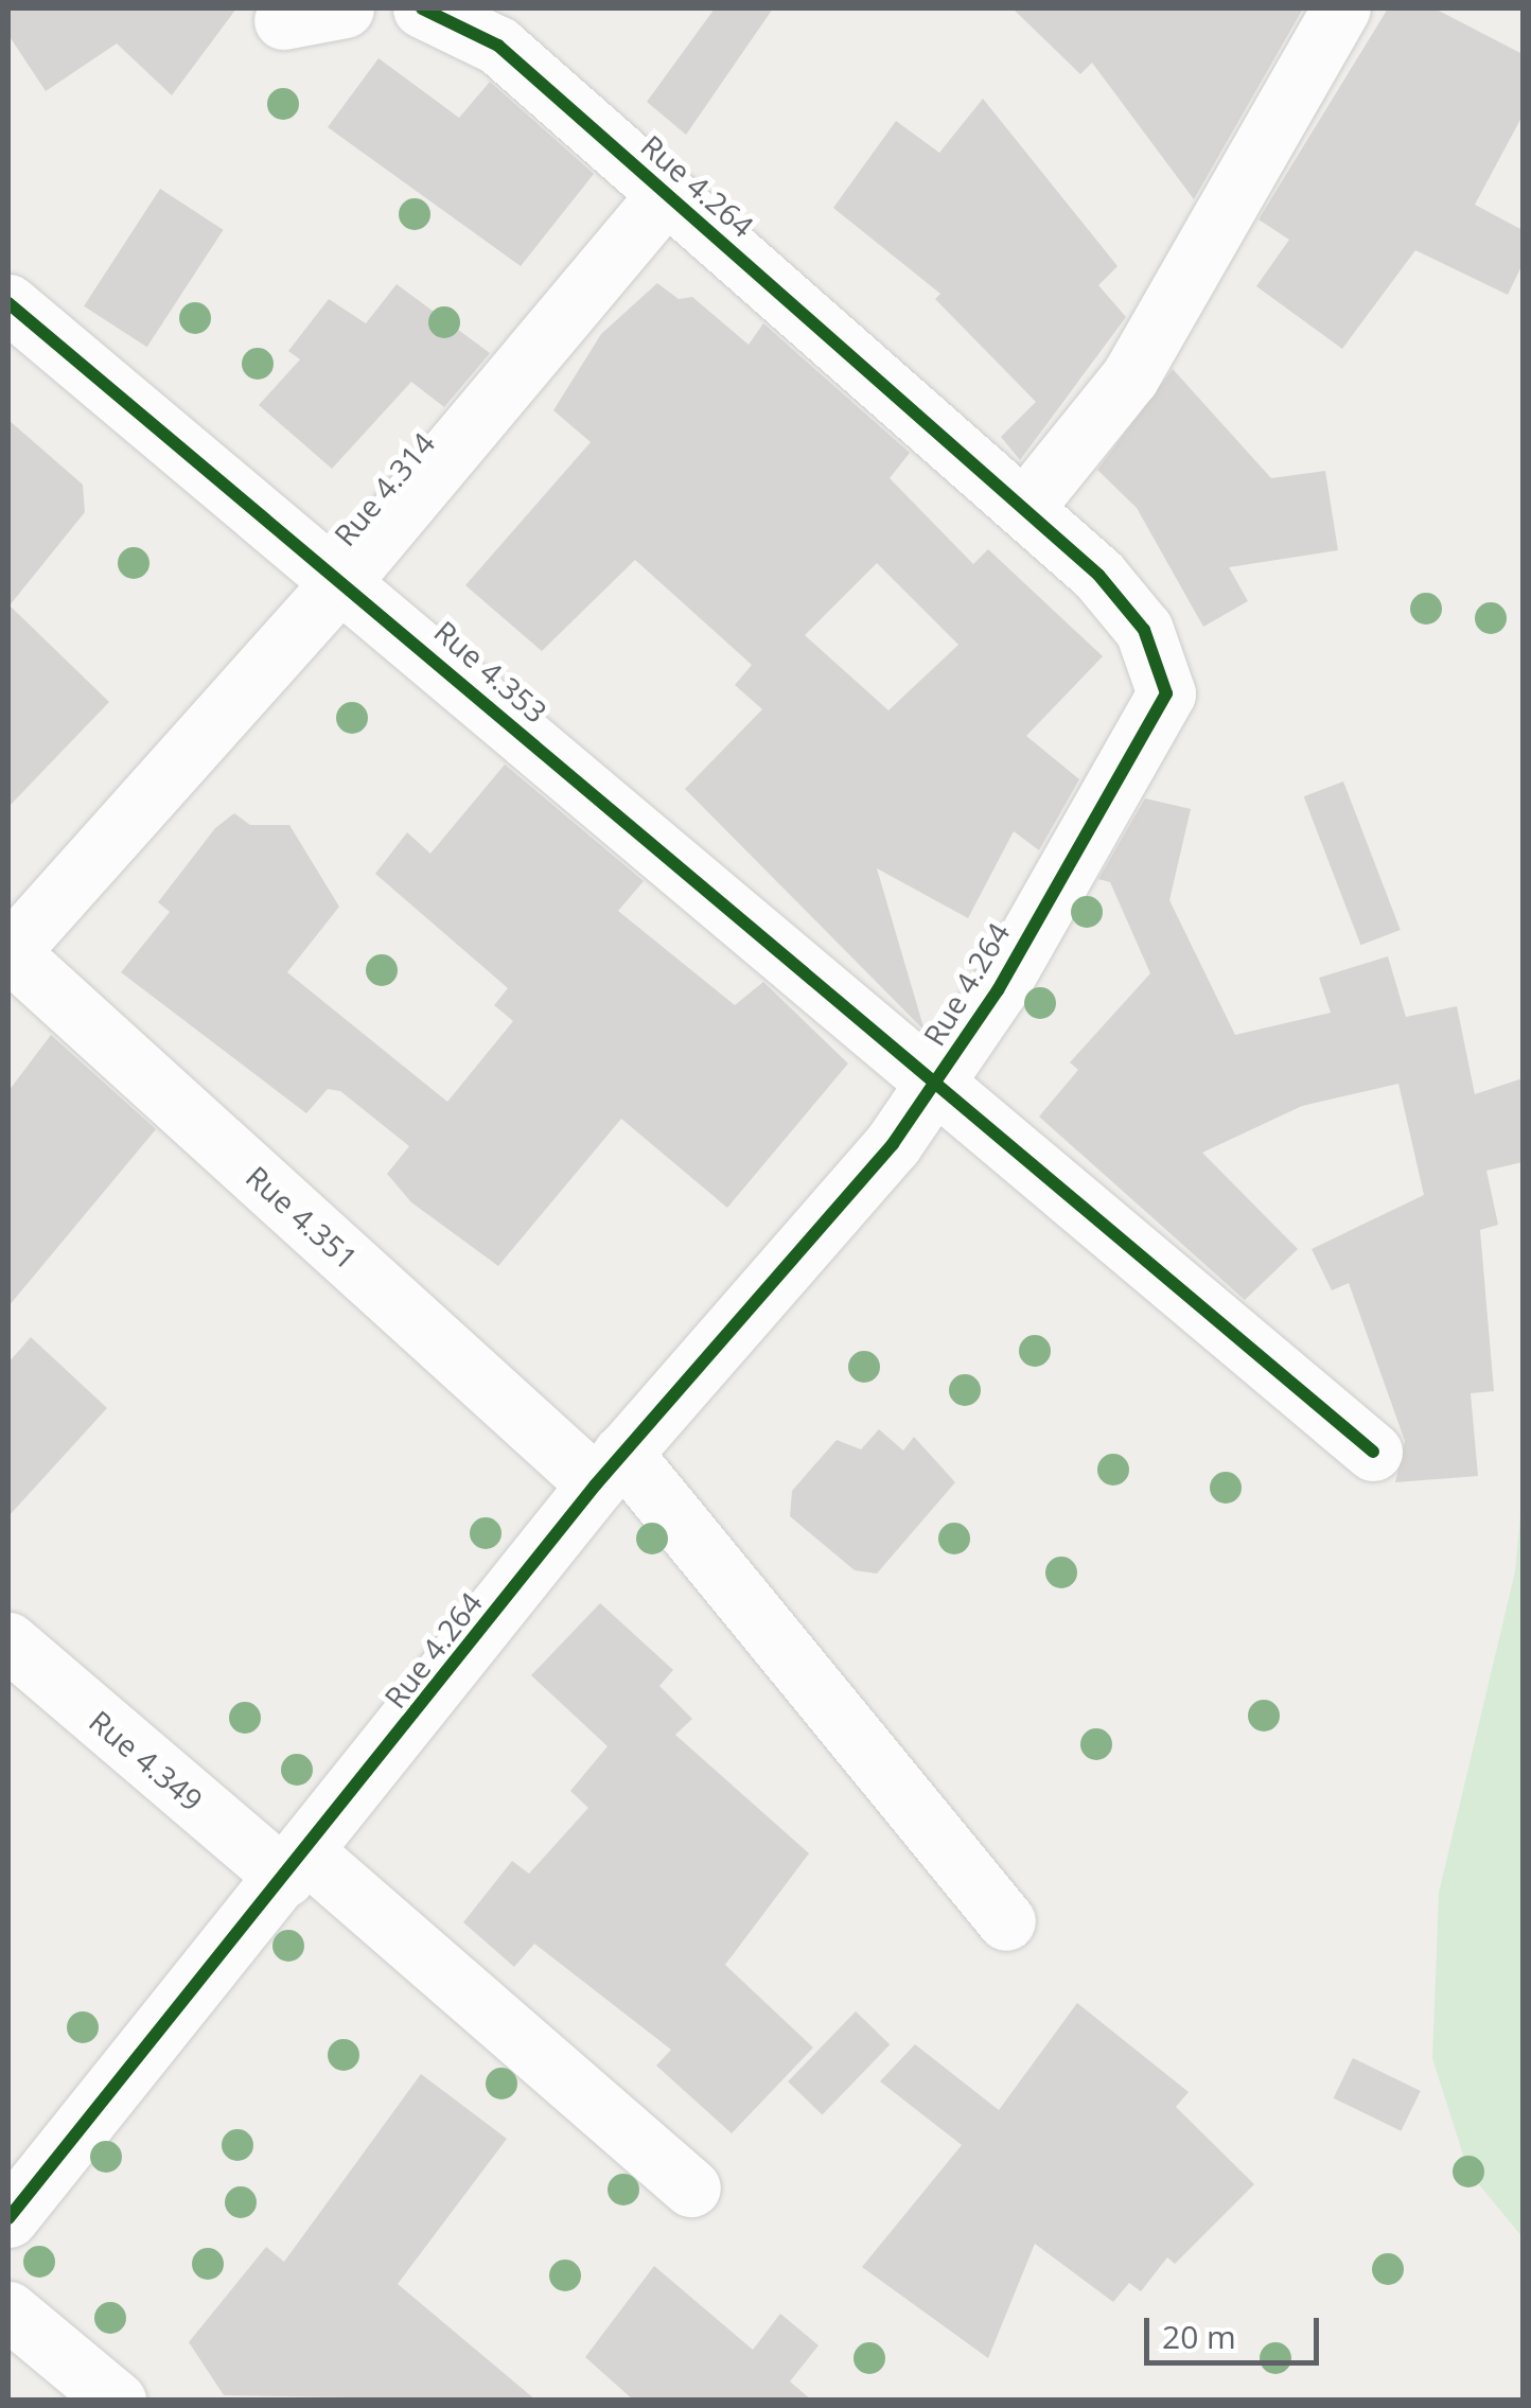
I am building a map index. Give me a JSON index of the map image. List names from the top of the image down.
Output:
{
  "streets": {
    "street": [
      "Rue 4.264",
      "Rue 4.314",
      "Rue 4.353",
      "Rue 4.351",
      "Rue 4.349"
    ]
  },
  "crossings": [
    ["Rue 4.264", "Rue 4.314"],
    ["Rue 4.264", "Rue 4.353"],
    ["Rue 4.264", "Rue 4.351"],
    ["Rue 4.264", "Rue 4.349"],
    ["Rue 4.314", "Rue 4.353"],
    ["Rue 4.314", "Rue 4.351"]
  ],
  "scale_bar": "20 m"
}
